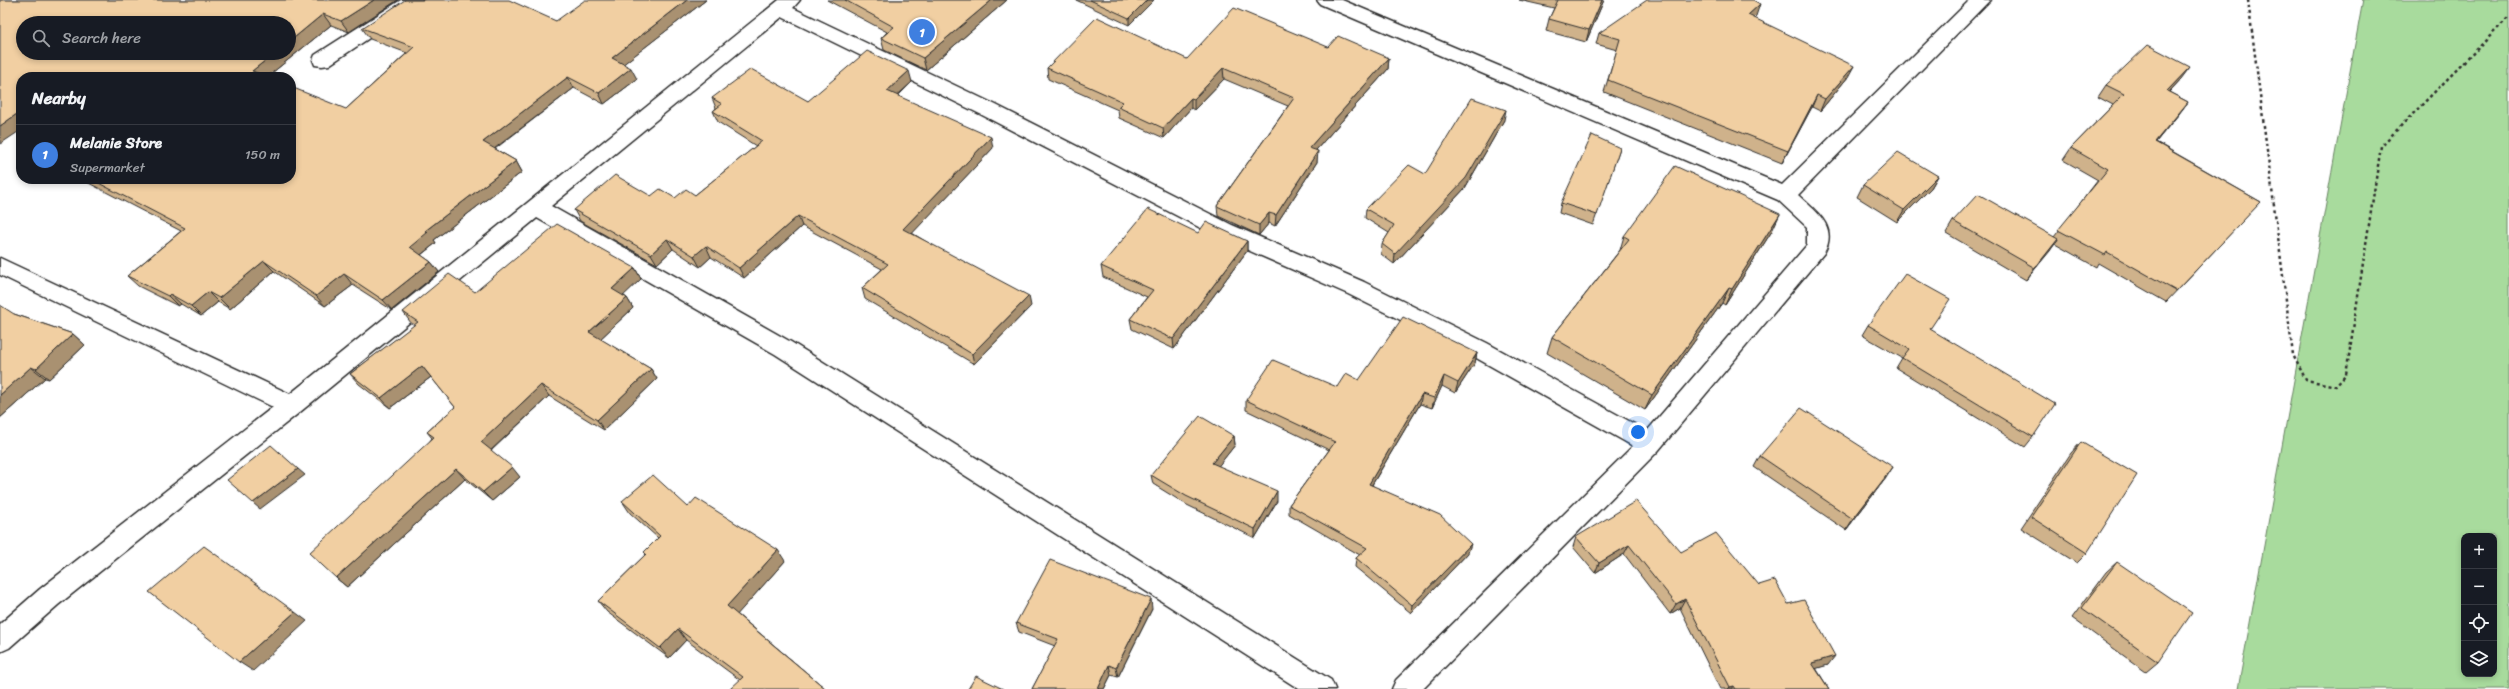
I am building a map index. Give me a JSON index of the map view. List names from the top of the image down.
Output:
{
  "page": {
    "search": "Search here",
    "pins": "1",
    "heading": "Nearby",
    "list": [
      {
        "mark": "1",
        "name": "Melanie Store",
        "note": "Supermarket",
        "value": "150 m"
      }
    ],
    "map_buttons": ["+", "−"]
  }
}
